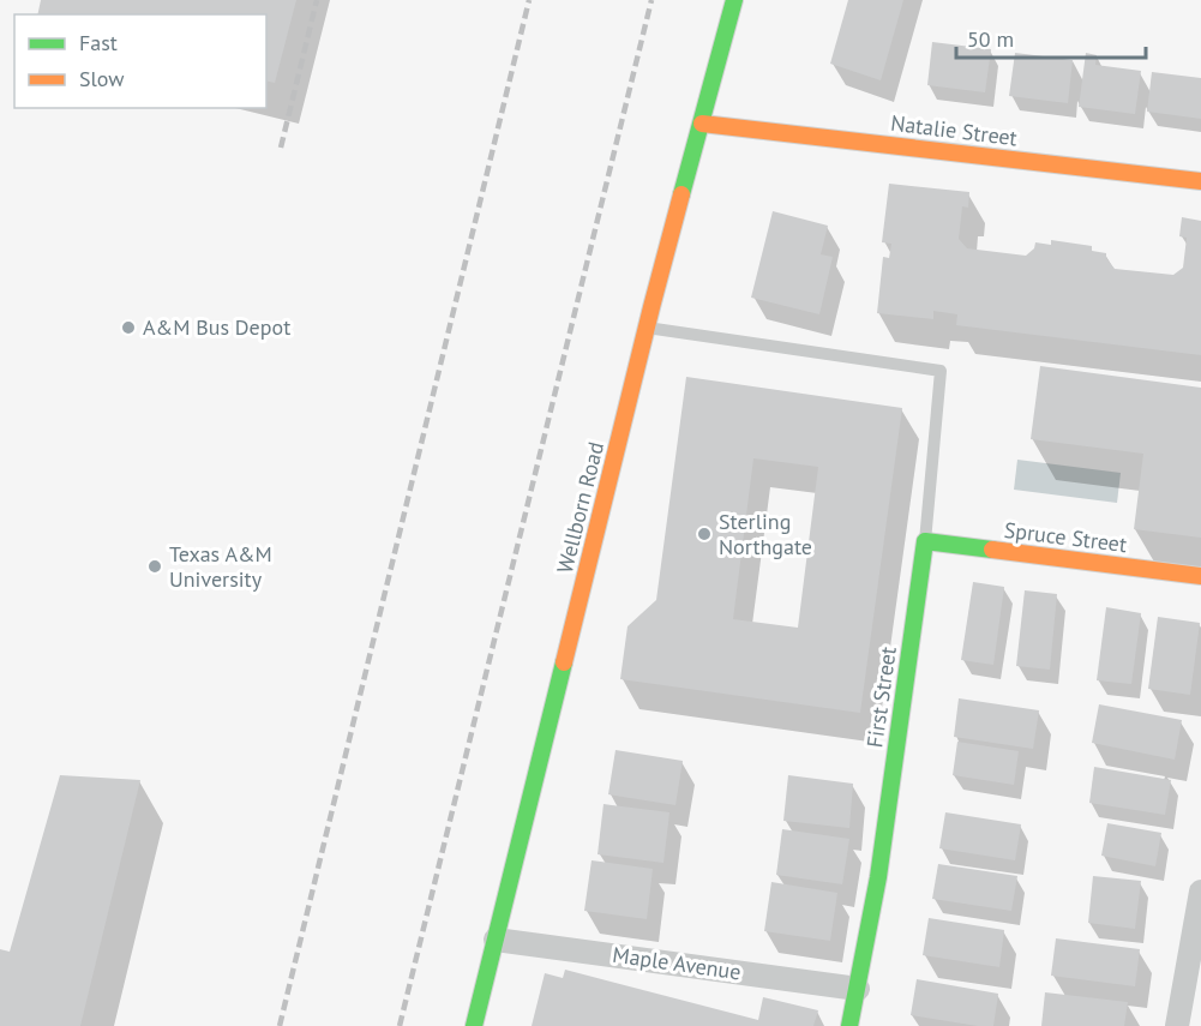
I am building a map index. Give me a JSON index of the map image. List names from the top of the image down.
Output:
{
  "streets": {
    "street": [
      "Natalie Street",
      "Wellborn Road",
      "Spruce Street",
      "First Street",
      "Maple Avenue"
    ]
  },
  "crossings": [
    ["Natalie Street", "Wellborn Road"],
    ["Wellborn Road", "First Street"],
    ["Wellborn Road", "Maple Avenue"],
    ["Spruce Street", "First Street"],
    ["First Street", "Maple Avenue"]
  ],
  "places": ["A&M Bus Depot", "Sterling Northgate", "Texas A&M University"],
  "legend": ["Fast", "Slow"],
  "scale_bar": "50 m"
}
